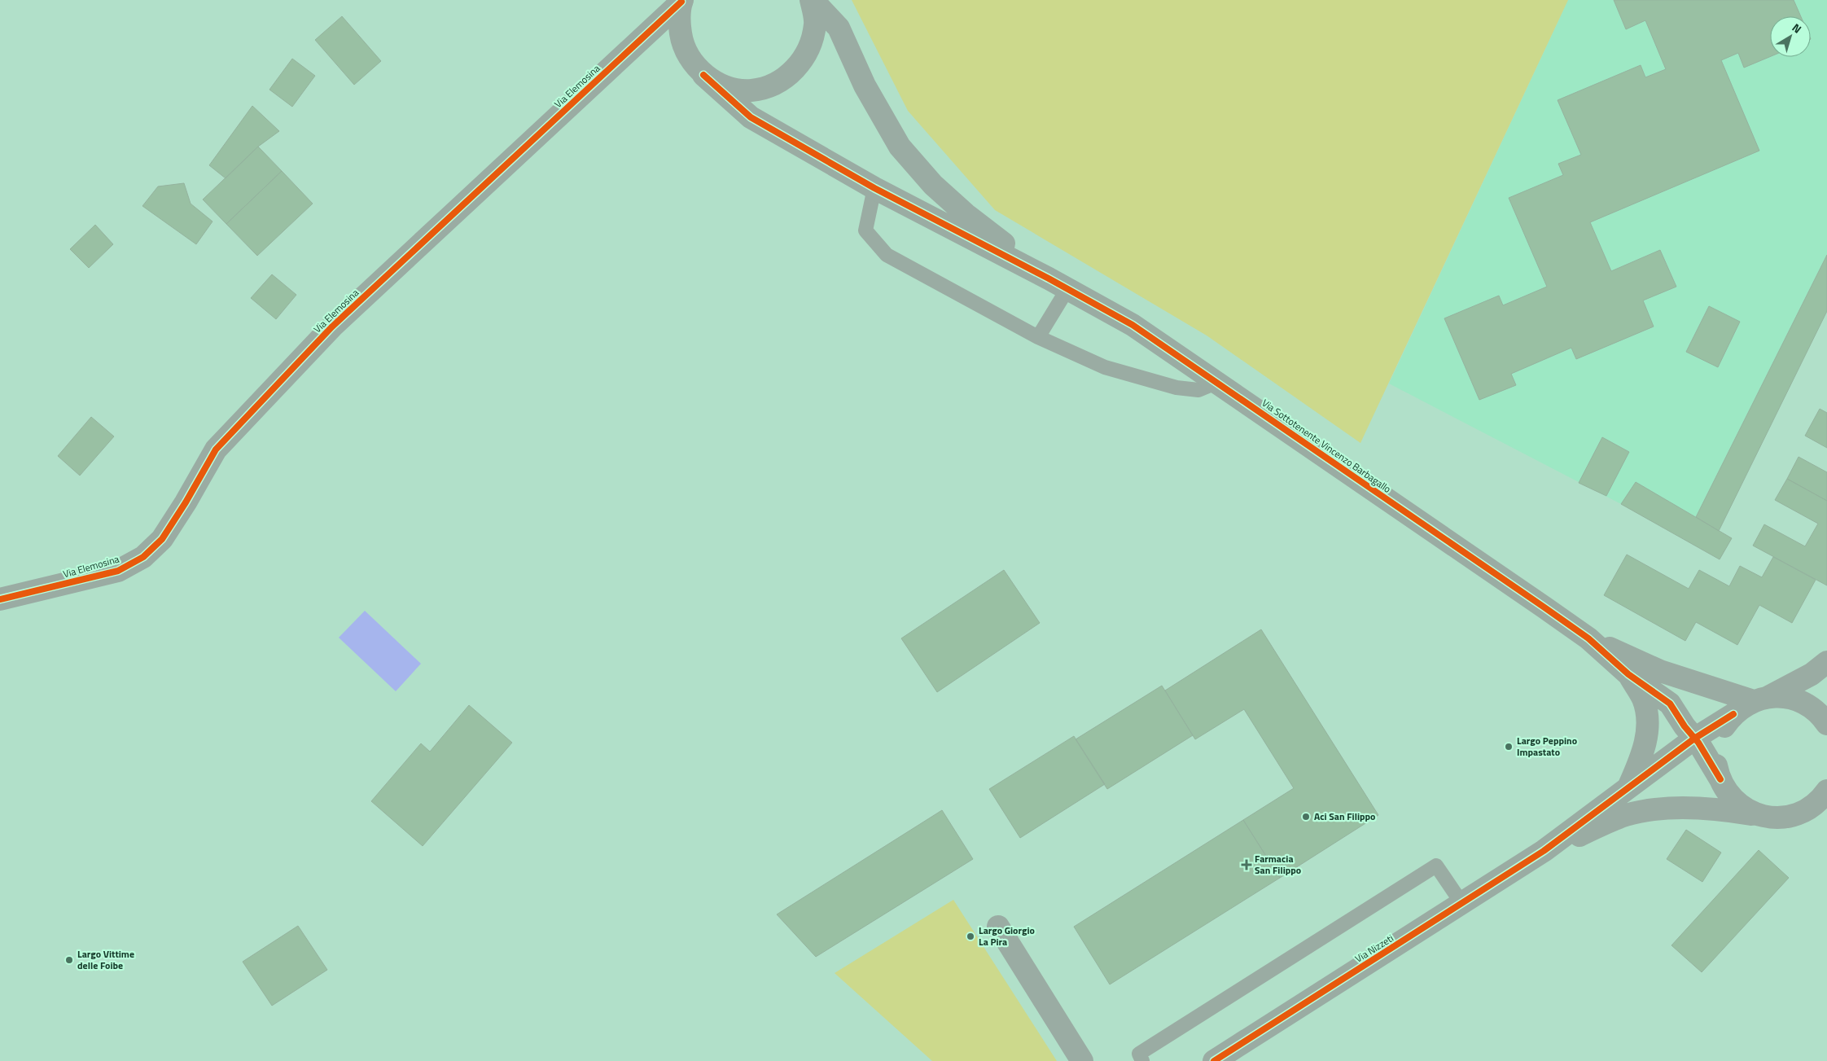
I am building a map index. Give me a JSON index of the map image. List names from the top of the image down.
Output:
{
  "streets": {
    "street": ["Via Elemosina", "Via Sottotenente Vincenzo Barbagallo", "Via Nizzeti"]
  },
  "places": {
    "other": [
      "Largo Peppino Impastato",
      "Aci San Filippo",
      "Largo Giorgio La Pira",
      "Largo Vittime delle Foibe"
    ],
    "health": ["Farmacia San Filippo"]
  },
  "north": "top right"
}
